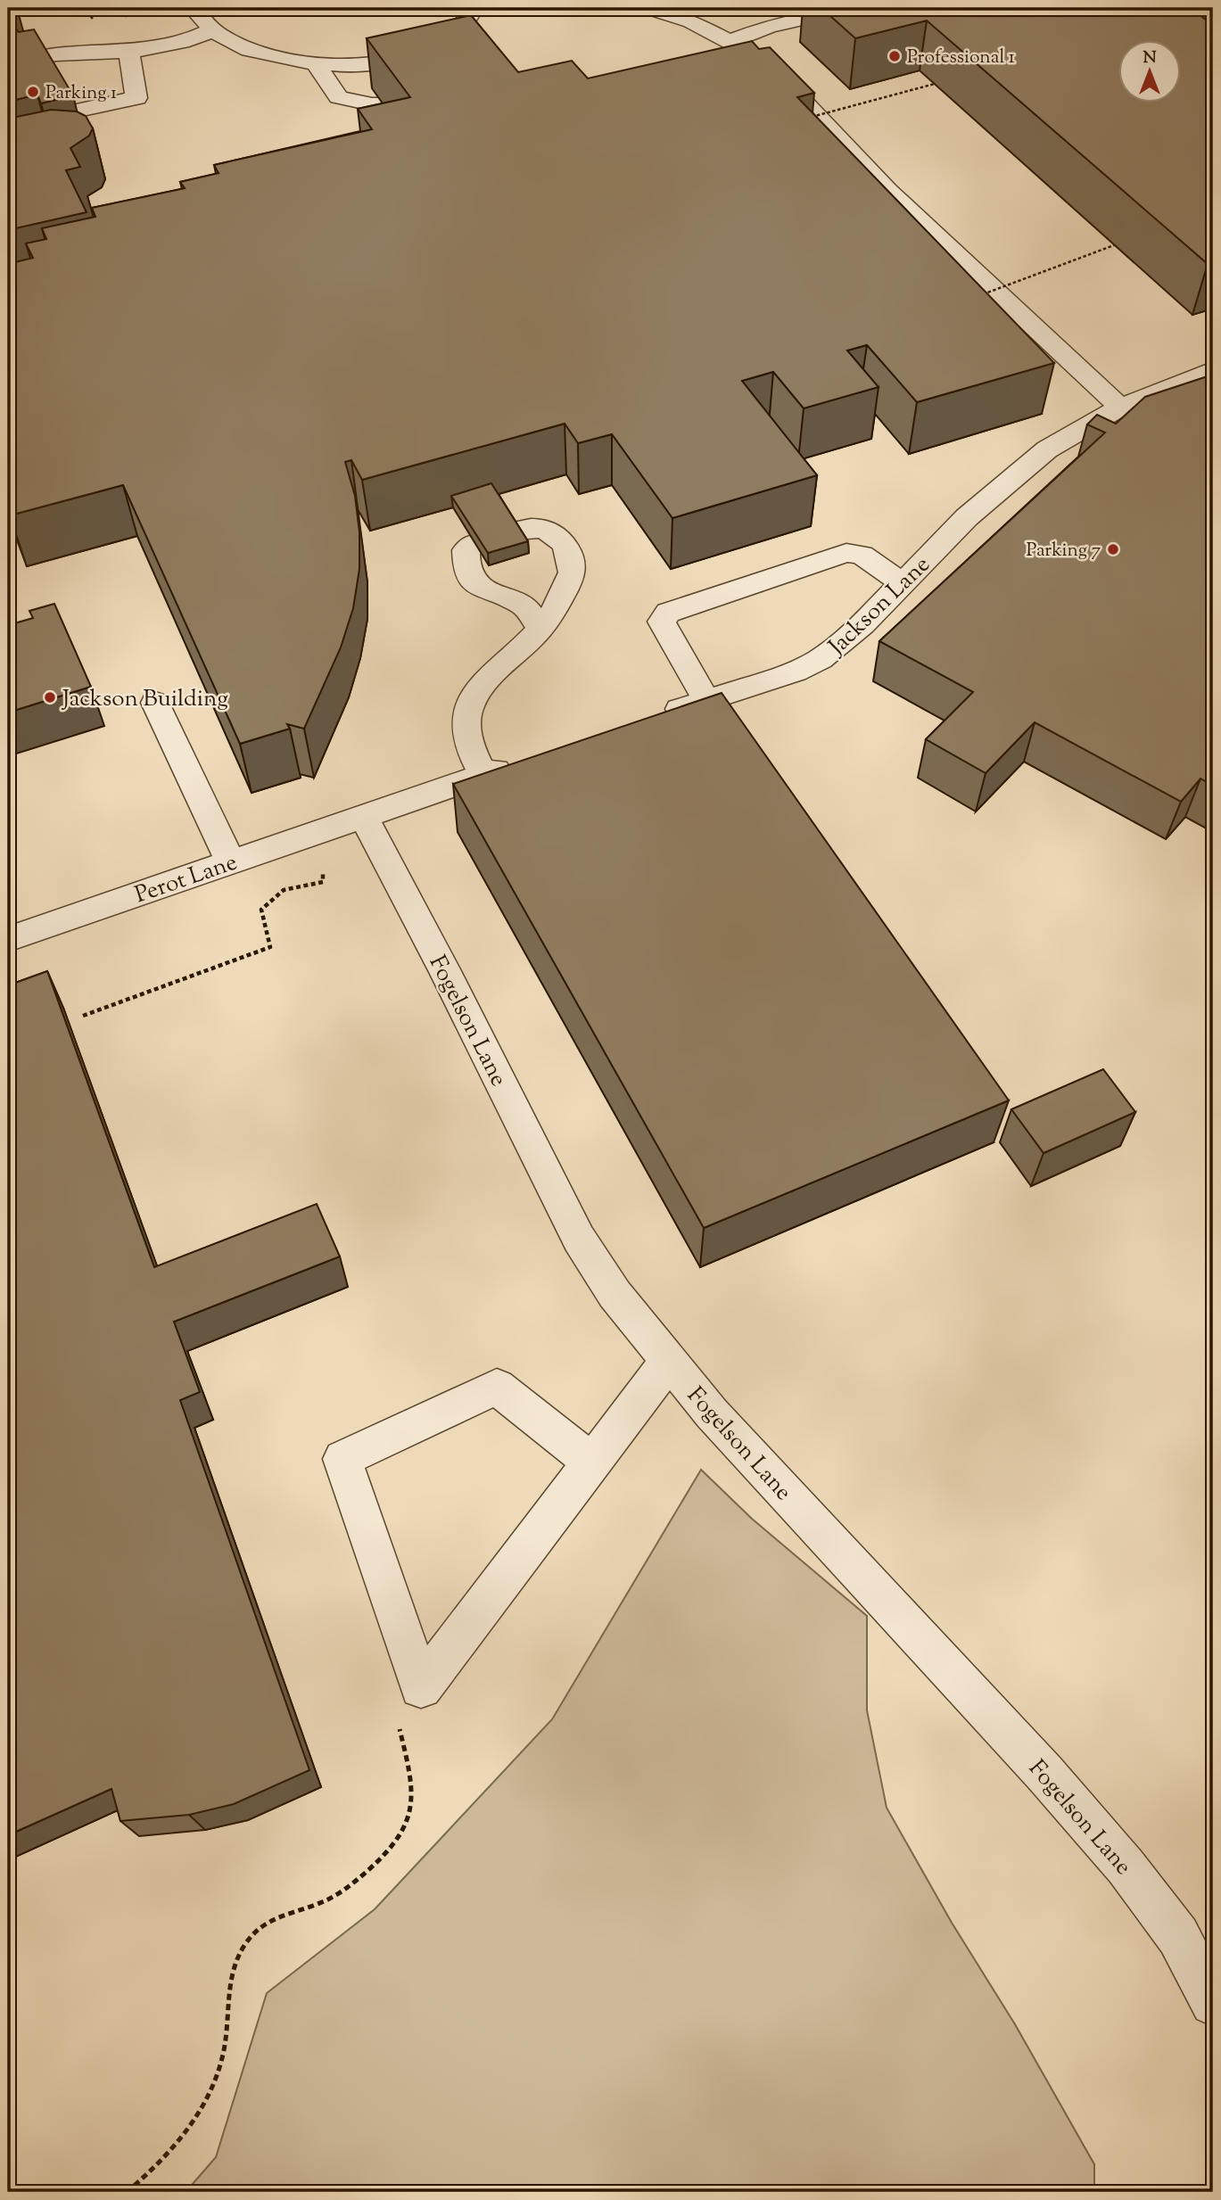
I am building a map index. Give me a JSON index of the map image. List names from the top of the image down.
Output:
{
  "streets": {
    "street": ["Jackson Lane", "Perot Lane", "Fogelson Lane"]
  },
  "crossings": [
    ["Perot Lane", "Fogelson Lane"]
  ],
  "places": [
    "Professional 1",
    "Parking 1",
    "Parking 7",
    "Jackson Building"
  ],
  "north": "top"
}
